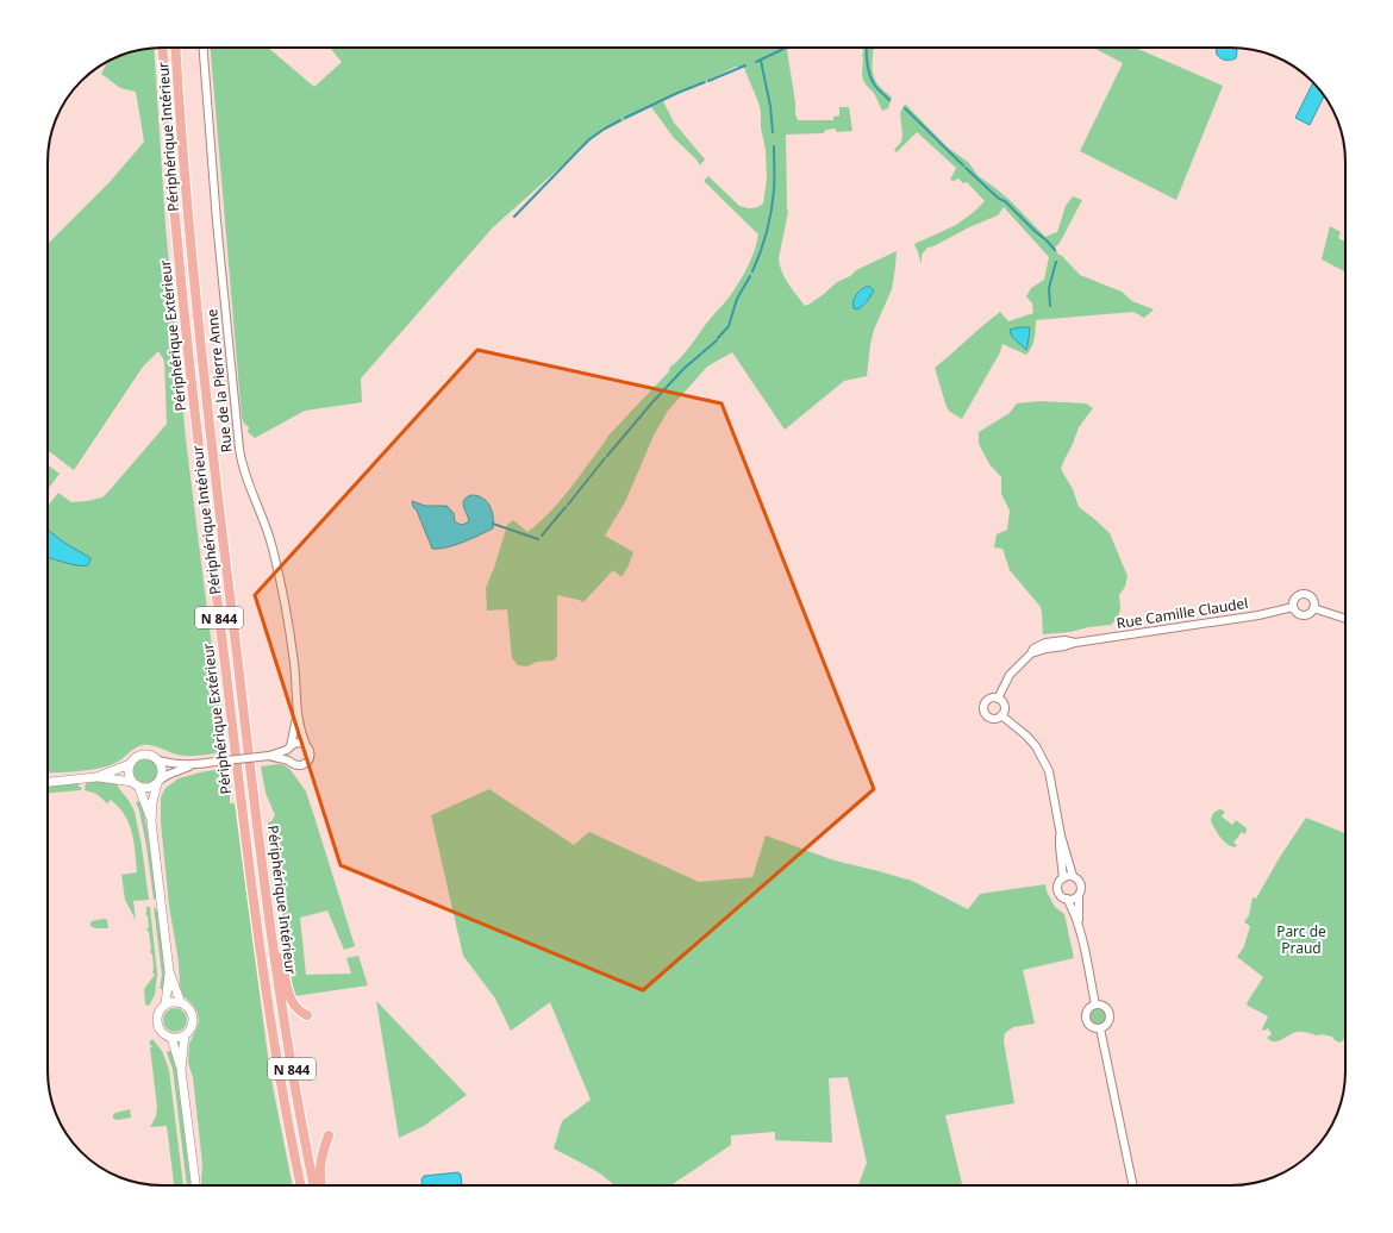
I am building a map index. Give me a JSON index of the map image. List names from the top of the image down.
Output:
{
  "streets": {
    "highway": ["Périphérique Intérieur", "Périphérique Extérieur", "N 844"],
    "street": ["Rue de la Pierre Anne", "Rue Camille Claudel"]
  },
  "parks": ["Parc de Praud"]
}
